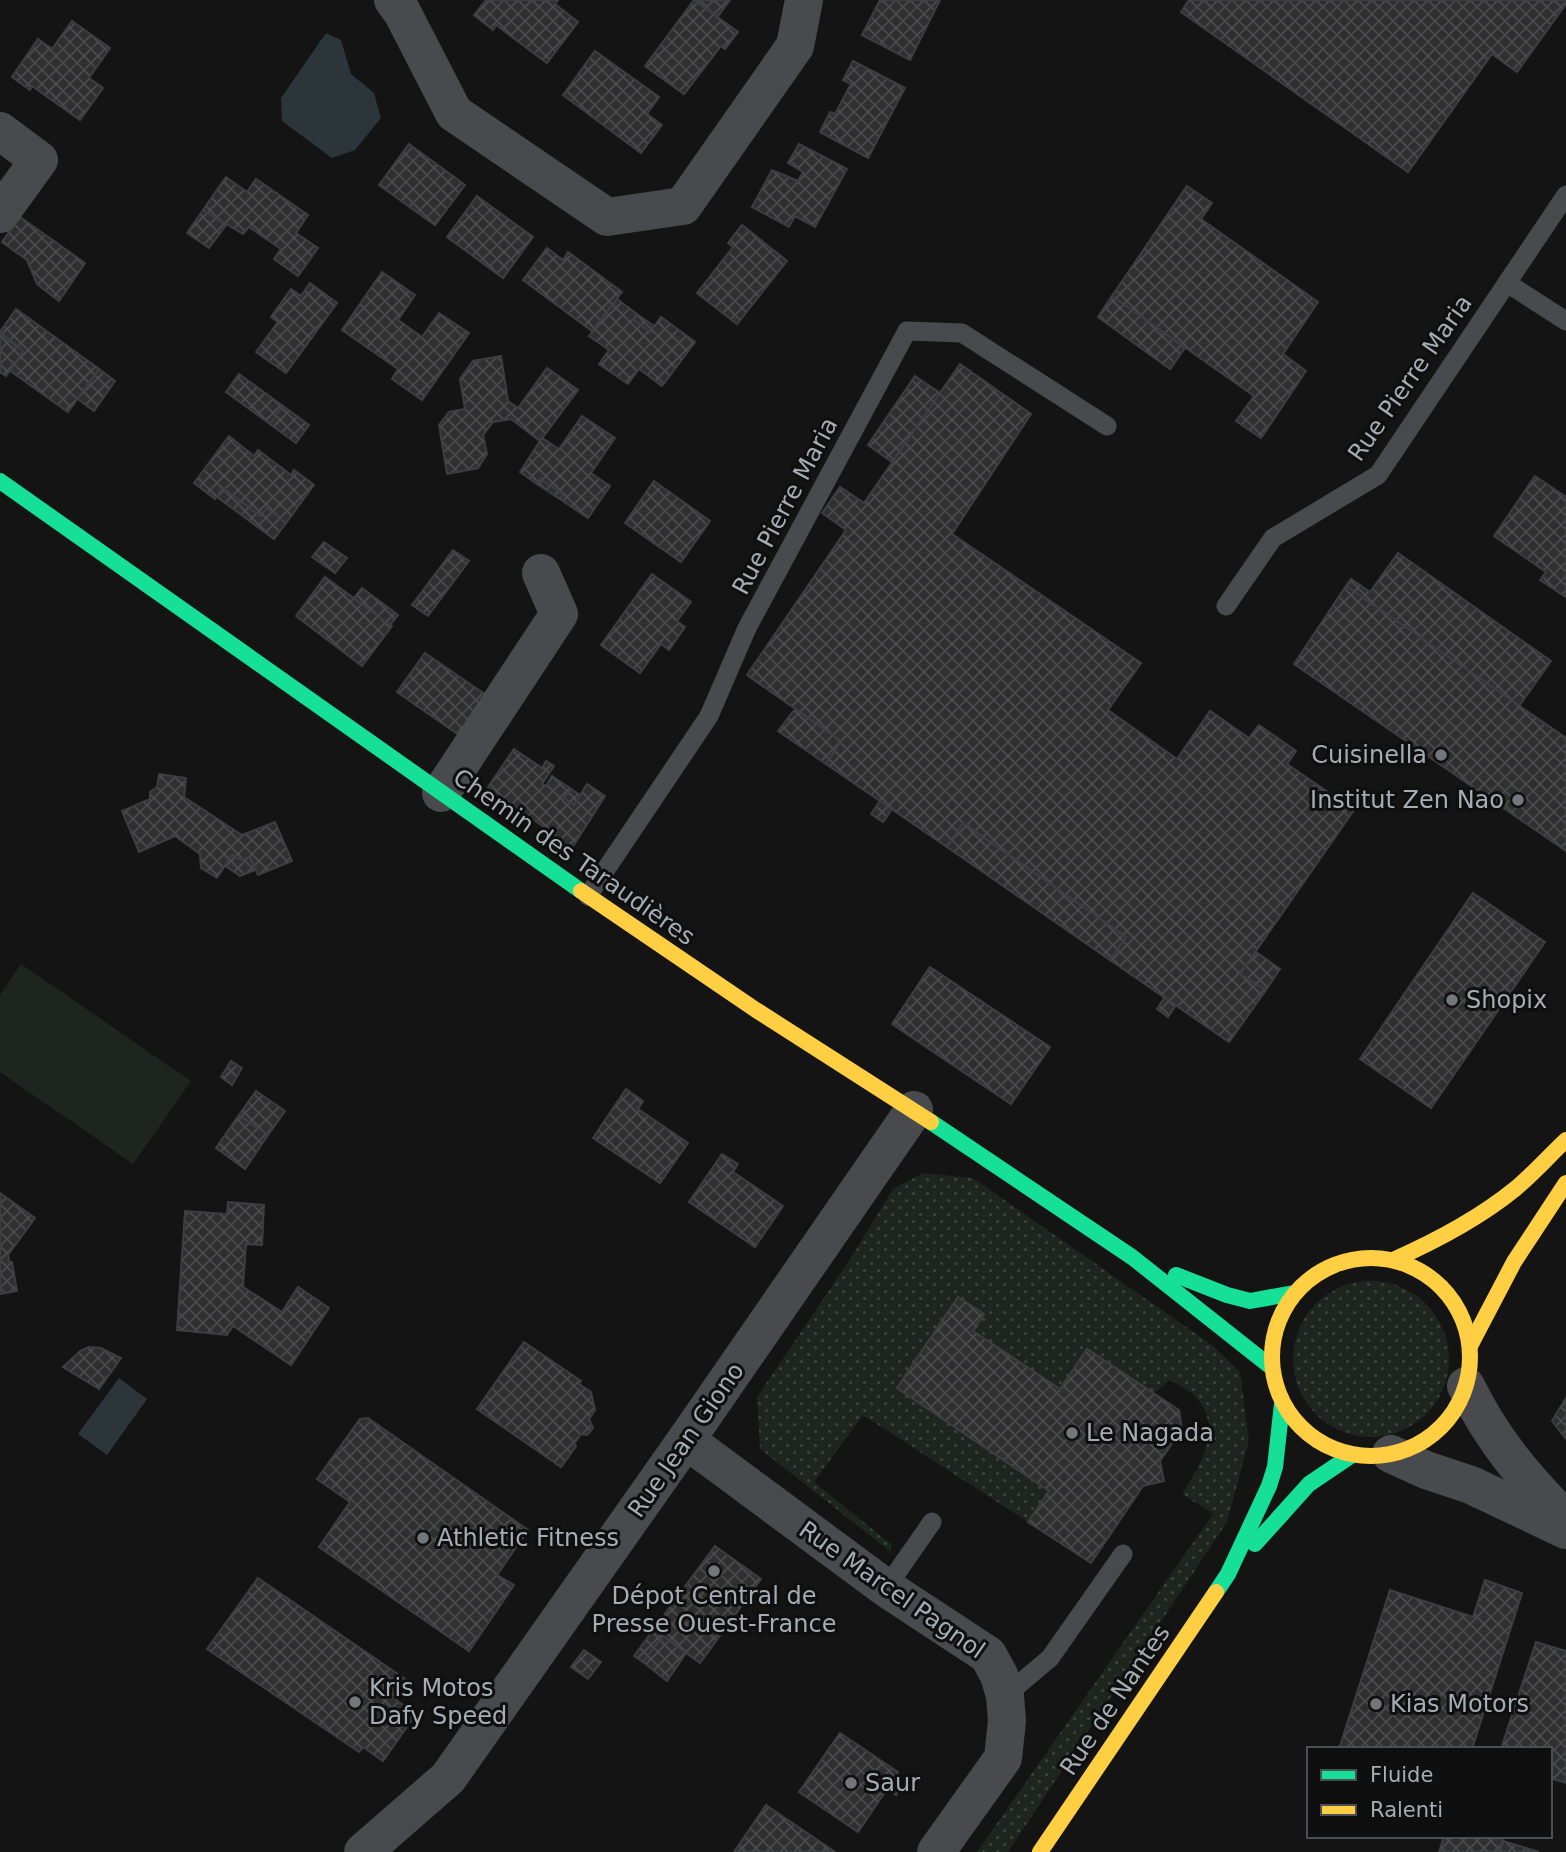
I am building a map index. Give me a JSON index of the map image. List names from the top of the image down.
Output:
{
  "streets": {
    "main road": ["Chemin des Taraudières", "Rue de Nantes"],
    "street": ["Rue Jean Giono", "Rue Marcel Pagnol"],
    "lane": ["Rue Pierre Maria"]
  },
  "crossings": [
    ["Rue Pierre Maria", "Chemin des Taraudières"],
    ["Chemin des Taraudières", "Rue Jean Giono"],
    ["Rue Jean Giono", "Rue Marcel Pagnol"]
  ],
  "places": [
    "Cuisinella",
    "Institut Zen Nao",
    "Shopix",
    "Le Nagada",
    "Athletic Fitness",
    "Dépot Central de Presse Ouest-France",
    "Kris Motos Dafy Speed",
    "Kias Motors",
    "Saur"
  ],
  "legend": ["Fluide", "Ralenti"]
}
